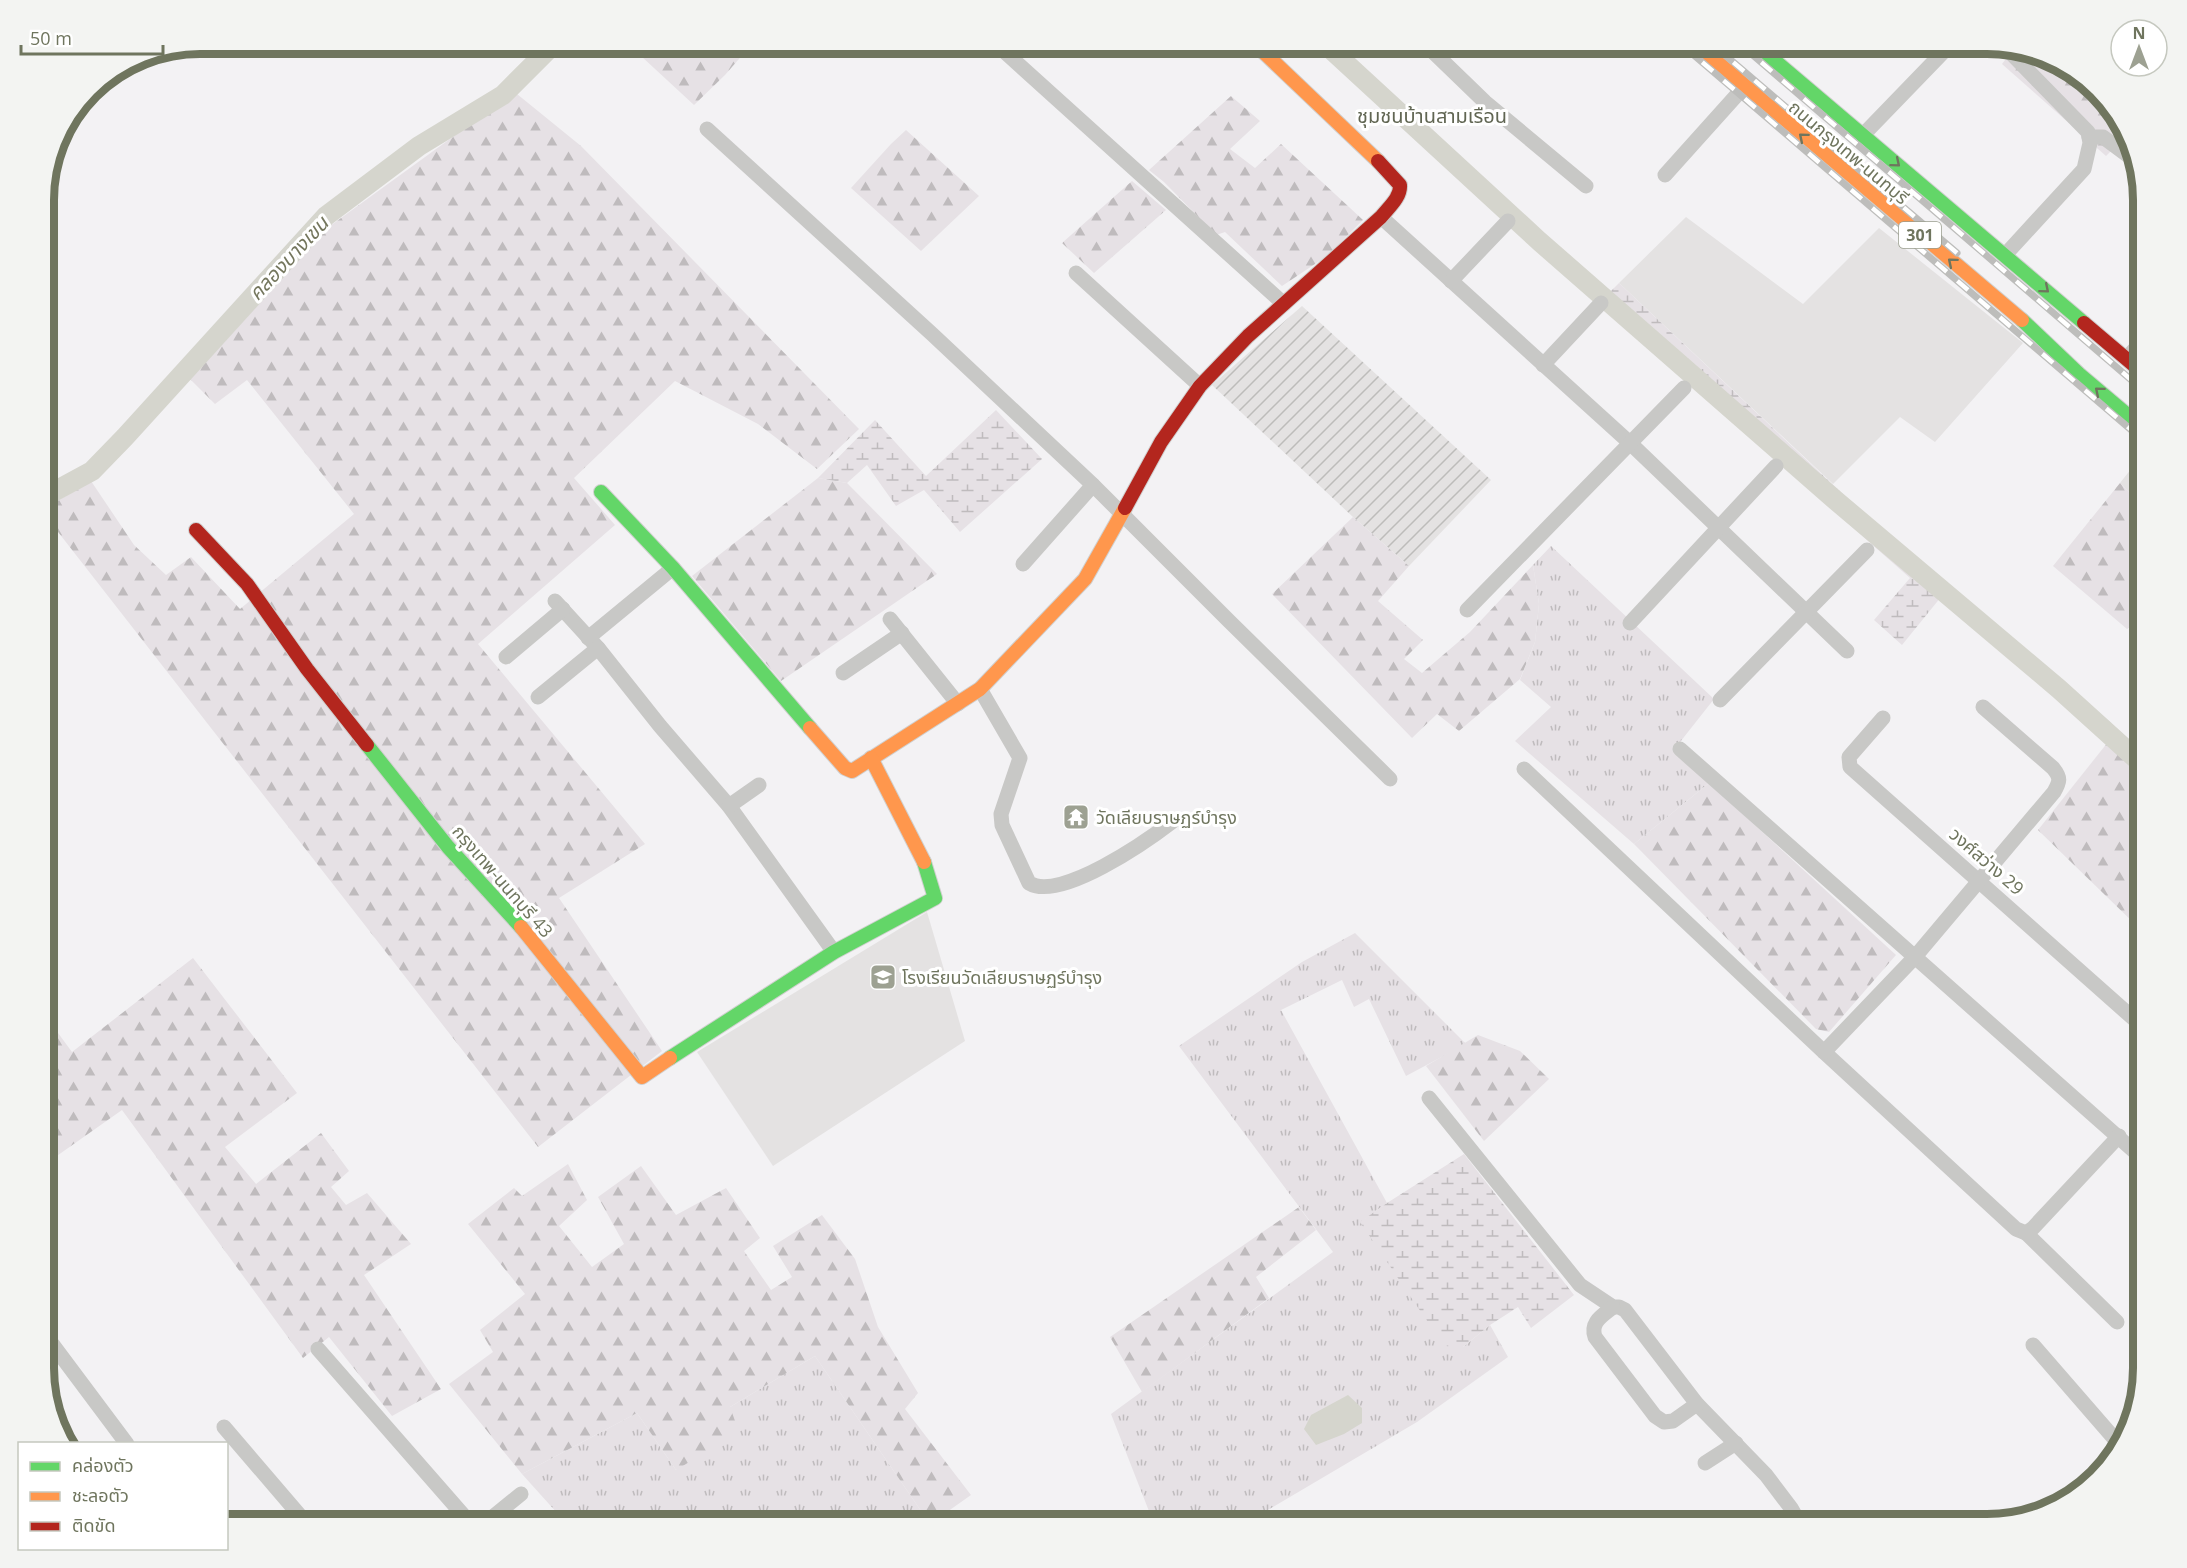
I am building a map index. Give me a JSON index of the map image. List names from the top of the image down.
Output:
{
  "streets": {
    "street": [
      "ถนนกรุงเทพ-นนทบุรี",
      "301",
      "วงศ์สว่าง 29",
      "กรุงเทพ-นนทบุรี 43"
    ]
  },
  "districts": ["ชุมชนบ้านสามเรือน"],
  "water": ["คลองบางเขน"],
  "places": {
    "temple": ["วัดเลียบราษฏร์บำรุง"],
    "school or university": ["โรงเรียนวัดเลียบราษฏร์บำรุง"]
  },
  "legend": ["คล่องตัว", "ชะลอตัว", "ติดขัด"],
  "scale_bar": "50 m",
  "north": "top"
}
